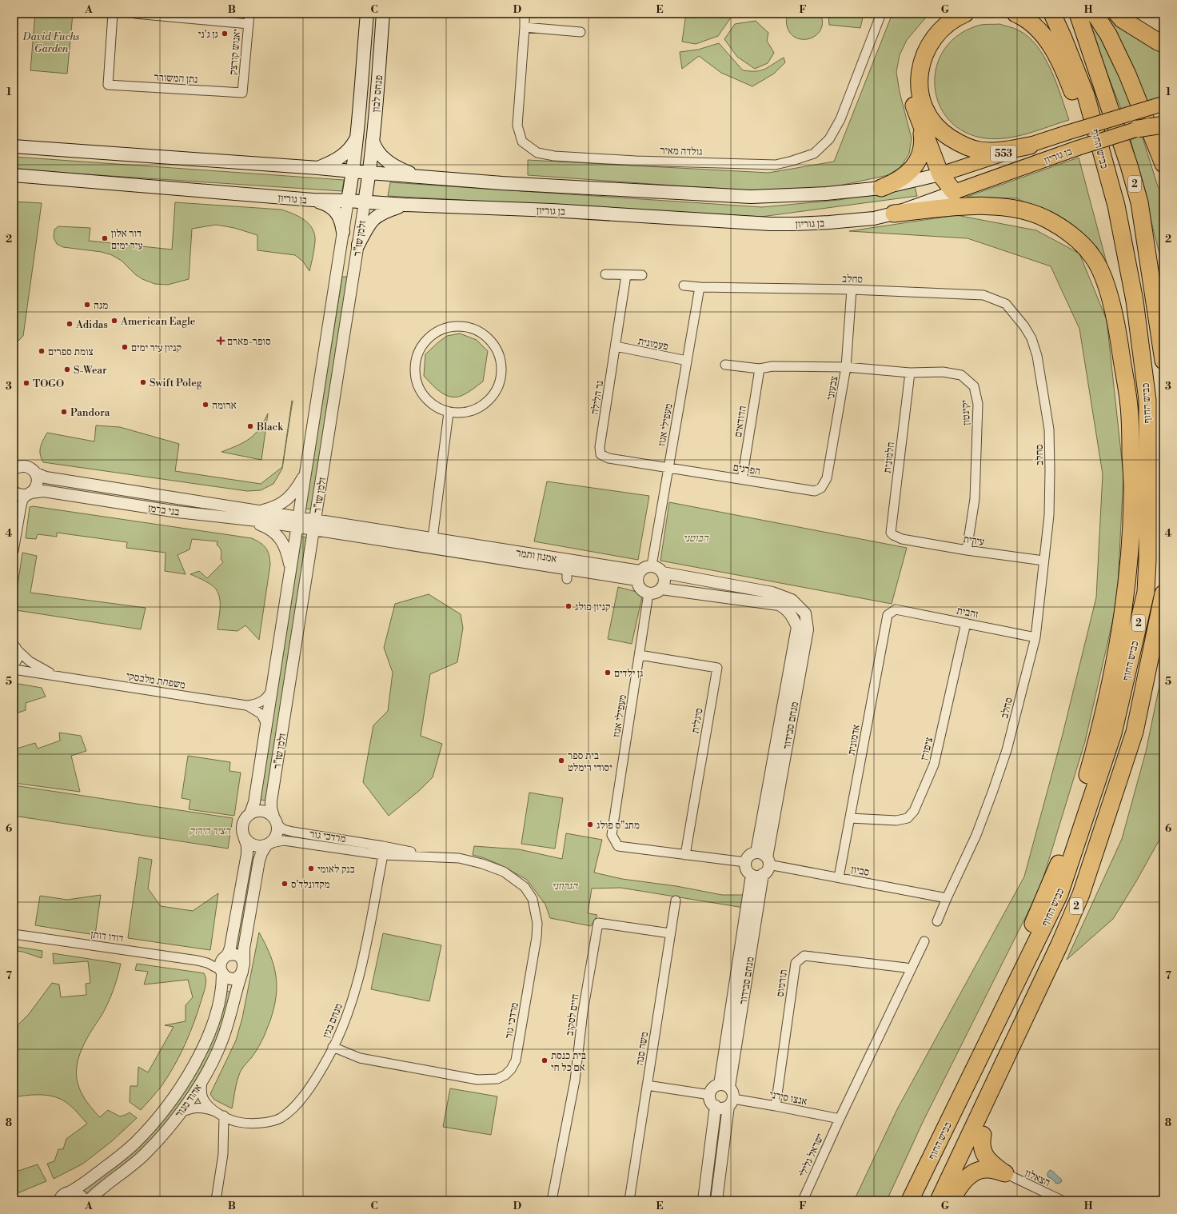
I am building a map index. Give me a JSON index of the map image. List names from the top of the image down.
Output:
{
  "streets": {
    "highway": ["כביש החוף", "2"],
    "main road": [
      "פנחס לבון",
      "553",
      "בן גוריון",
      "זלמן שז\"ר"
    ],
    "street": [
      "יאנוש קורצק",
      "נתן המשורר",
      "גולדה מאיר",
      "סחלב",
      "פעמונית",
      "צבעוני",
      "נר הלילה",
      "יקינטון",
      "הדודאים",
      "מעפילי אגוז",
      "חלמונית",
      "הפרגים",
      "בני ברמן",
      "עירית",
      "אמנון ותמר",
      "זהבית",
      "משפחת מלבסקי",
      "סיגלית",
      "מנחם סבידור",
      "אדמונית",
      "ציפורן",
      "מרדכי גור",
      "סביון",
      "דודו דותן",
      "תורמוס",
      "חיים לסקוב",
      "מנחם בגין",
      "משה סנה",
      "אנצו סירני",
      "אהוד מנור",
      "ישראל גלילי",
      "הצאלון"
    ]
  },
  "crossings": [
    ["יאנוש קורצק", "נתן המשורר"],
    ["פנחס לבון", "זלמן שז\"ר"],
    ["553", "בן גוריון"],
    ["בן גוריון", "זלמן שז\"ר"],
    ["זלמן שז\"ר", "בני ברמן"],
    ["זלמן שז\"ר", "אמנון ותמר"],
    ["זלמן שז\"ר", "משפחת מלבסקי"],
    ["זלמן שז\"ר", "מרדכי גור"],
    ["סחלב", "צבעוני"],
    ["סחלב", "מעפילי אגוז"],
    ["סחלב", "עירית"],
    ["סחלב", "זהבית"],
    ["סחלב", "סביון"],
    ["פעמונית", "נר הלילה"],
    ["פעמונית", "מעפילי אגוז"],
    ["צבעוני", "יקינטון"],
    ["צבעוני", "הפרגים"],
    ["נר הלילה", "מעפילי אגוז"],
    ["נר הלילה", "הפרגים"],
    ["יקינטון", "חלמונית"],
    ["יקינטון", "עירית"],
    ["הדודאים", "הפרגים"],
    ["מעפילי אגוז", "הפרגים"],
    ["מעפילי אגוז", "אמנון ותמר"],
    ["מעפילי אגוז", "סיגלית"],
    ["מעפילי אגוז", "מנחם סבידור"],
    ["מעפילי אגוז", "סביון"],
    ["חלמונית", "עירית"],
    ["בני ברמן", "אמנון ותמר"],
    ["זהבית", "אדמונית"],
    ["זהבית", "ציפורן"],
    ["מנחם סבידור", "סביון"],
    ["מנחם סבידור", "אנצו סירני"],
    ["אדמונית", "ציפורן"],
    ["אדמונית", "סביון"],
    ["מרדכי גור", "מנחם בגין"],
    ["דודו דותן", "אהוד מנור"],
    ["תורמוס", "אנצו סירני"],
    ["תורמוס", "ישראל גלילי"],
    ["חיים לסקוב", "משה סנה"],
    ["מנחם בגין", "אהוד מנור"],
    ["אנצו סירני", "ישראל גלילי"]
  ],
  "parks": [
    "David Fuchs Garden",
    "הבוטני",
    "הציר הירוק",
    "הגרוזני"
  ],
  "places": {
    "other": [
      "גן ג'ני",
      "דור אלון עיר ימים",
      "מגה",
      "American Eagle",
      "Adidas",
      "קניון עיר ימים",
      "צומת ספרים",
      "S-Wear",
      "Swift Poleg",
      "TOGO",
      "ארומה",
      "Pandora",
      "Black",
      "קניון פולג",
      "גן ילדים",
      "בית ספר יסודי רימלט",
      "מתנ\"ס פולג",
      "בנק לאומי",
      "מקדונלד'ס",
      "בית כנסת אם כל חי"
    ],
    "health": ["סופר-פארם"]
  },
  "grid": {
    "columns": [
      "A",
      "B",
      "C",
      "D",
      "E",
      "F",
      "G",
      "H"
    ],
    "rows": [
      "1",
      "2",
      "3",
      "4",
      "5",
      "6",
      "7",
      "8"
    ]
  }
}
